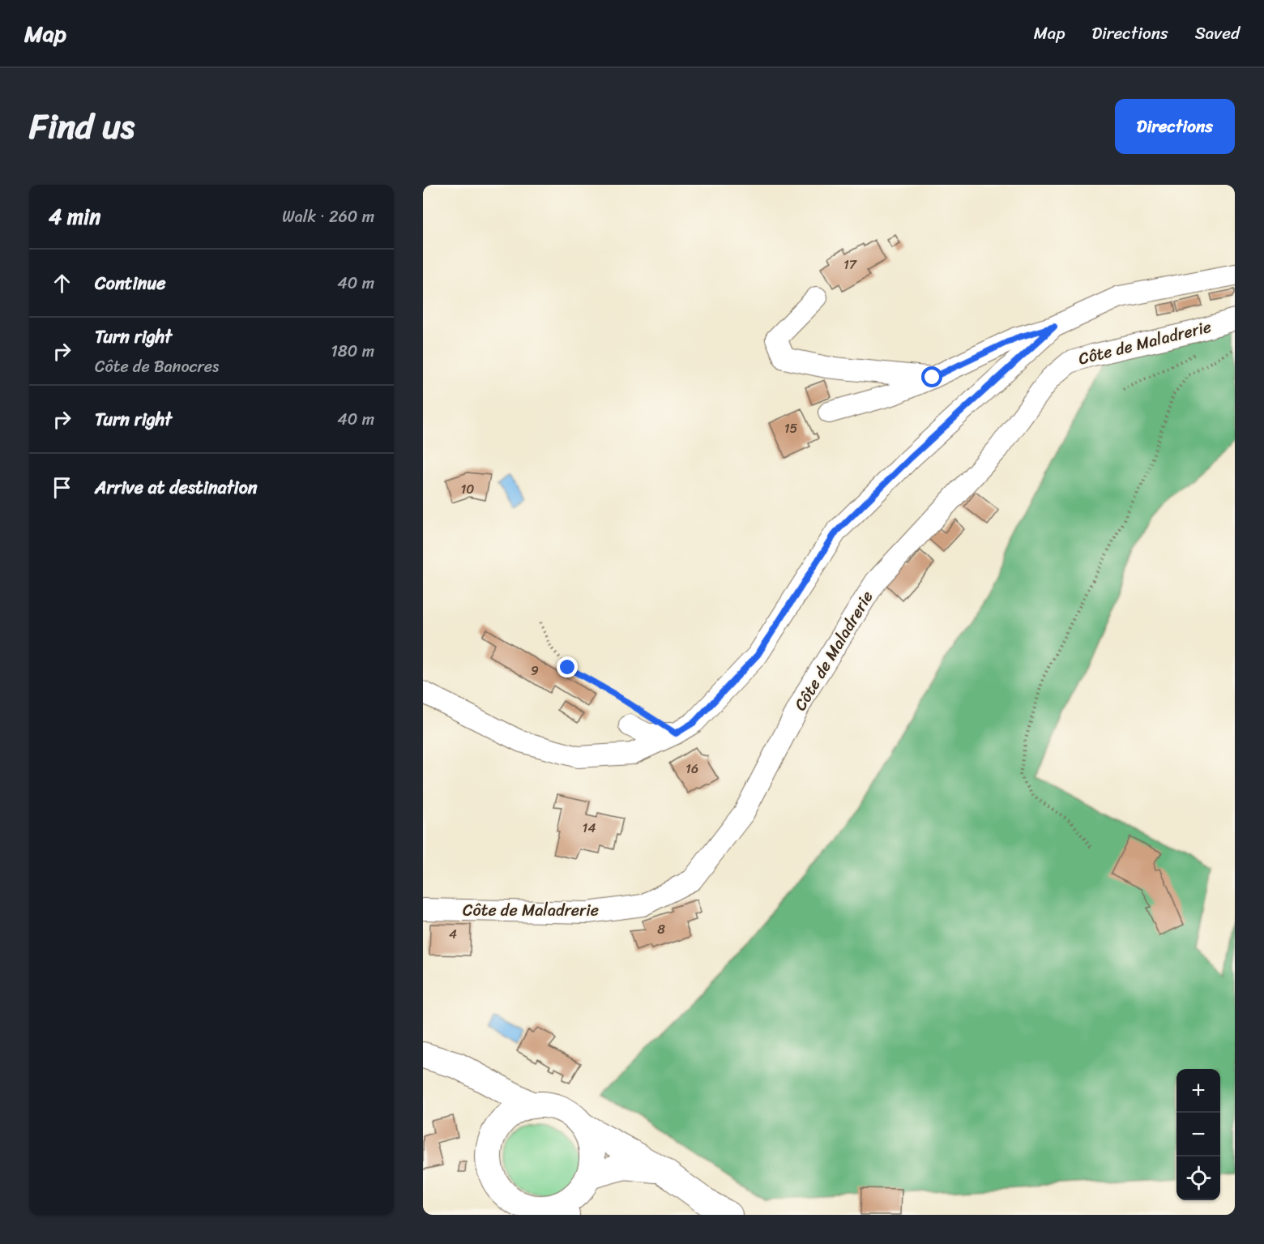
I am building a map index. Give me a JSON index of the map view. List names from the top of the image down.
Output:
{
  "streets": {
    "street": ["Côte de Maladrerie"]
  },
  "house_numbers": [
    "17",
    "15",
    "10",
    "9",
    "16",
    "14",
    "8",
    "4"
  ],
  "page": {
    "header": "Map",
    "nav": ["Map", "Directions", "Saved"],
    "title": "Find us",
    "buttons": "Directions",
    "heading": ["4 min", "Walk · 260 m"],
    "list": [
      ["Continue", "40 m"],
      ["Turn right", "Côte de Banocres", "180 m"],
      ["Turn right", "40 m"],
      "Arrive at destination"
    ],
    "map_buttons": ["+", "−"]
  }
}
